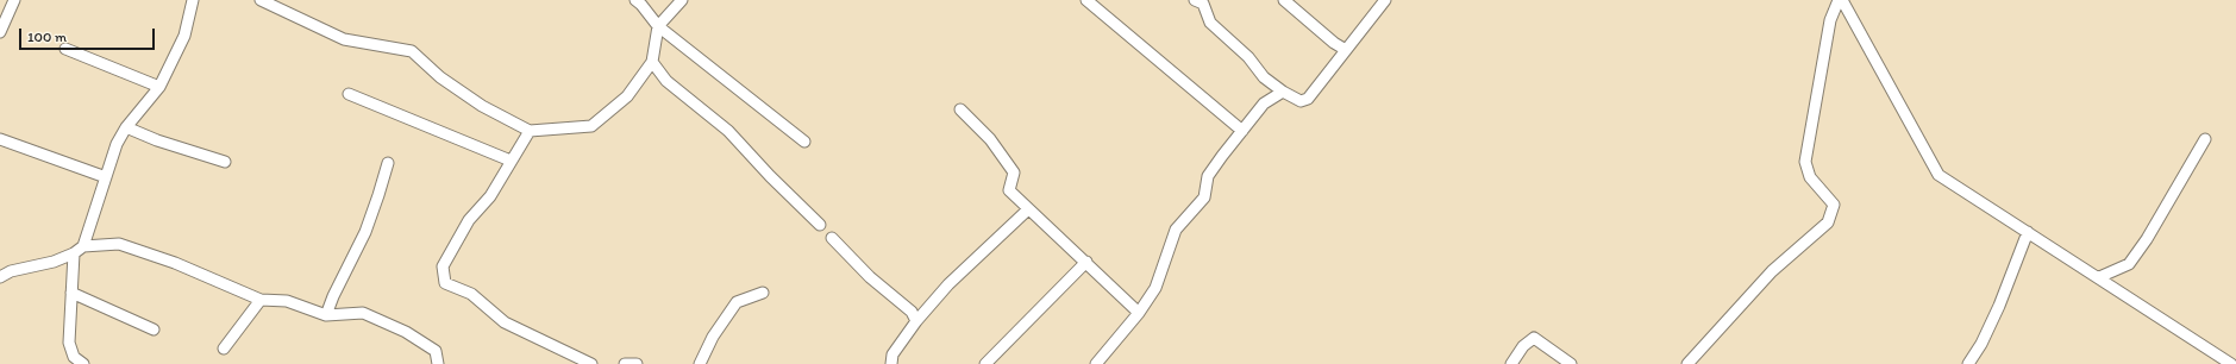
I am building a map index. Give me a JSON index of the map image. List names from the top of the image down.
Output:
{
  "scale_bar": "100 m"
}
